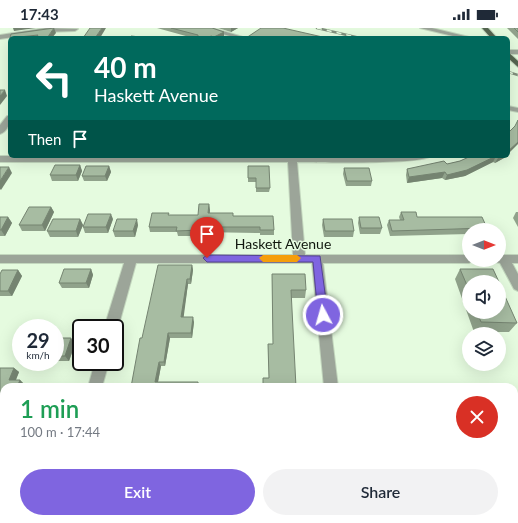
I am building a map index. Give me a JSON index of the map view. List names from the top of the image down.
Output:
{
  "streets": {
    "street": ["Haskett Avenue"]
  },
  "north": "right",
  "page": {
    "status": "17:43",
    "turn": ["40 m", "Haskett Avenue"],
    "then": "Then",
    "speed": "29 km/h",
    "limit": "30",
    "heading": ["1 min", "100 m · 17:44"],
    "buttons": ["Exit", "Share"]
  }
}
